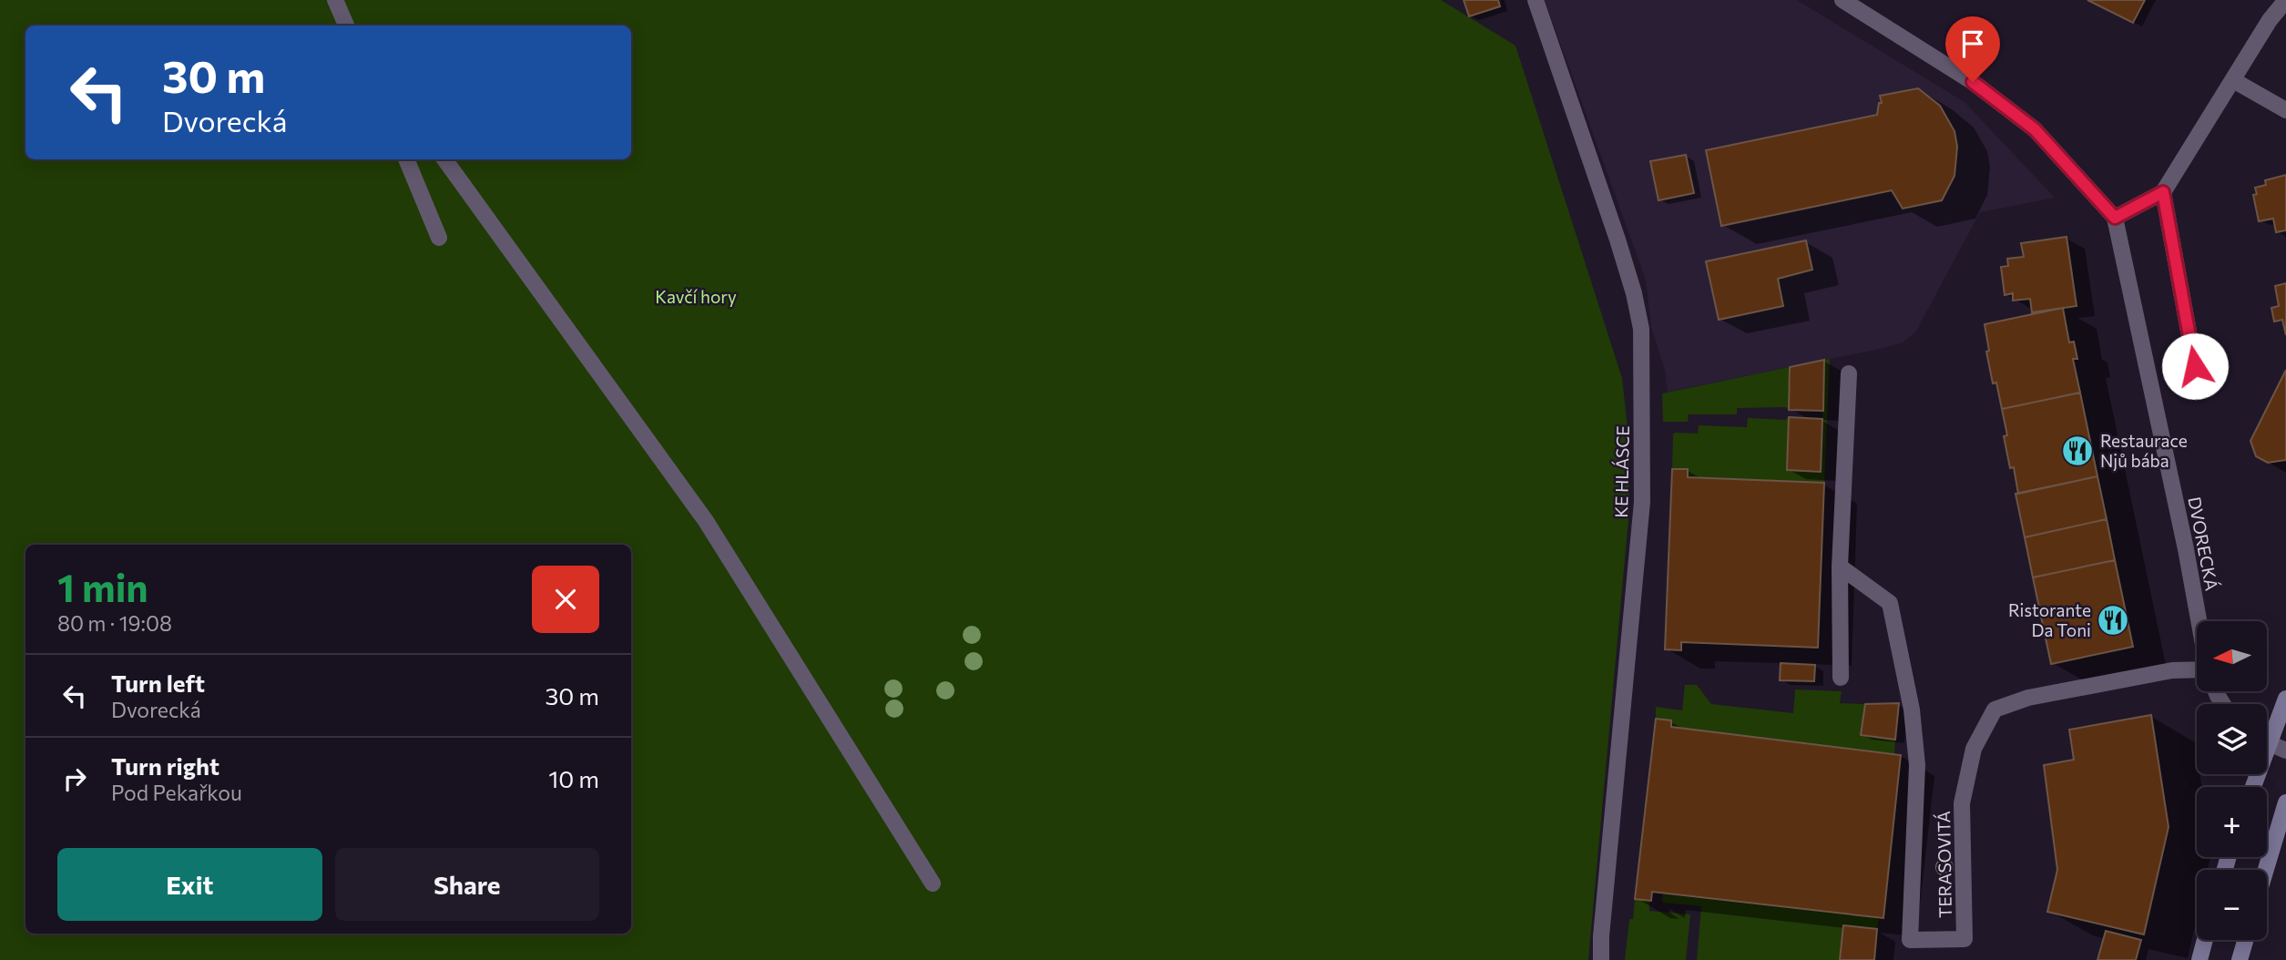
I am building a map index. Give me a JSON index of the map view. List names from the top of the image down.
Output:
{
  "streets": {
    "street": ["KE HLÁSCE", "DVORECKÁ", "TERASOVITÁ"]
  },
  "parks": ["Kavčí hory"],
  "places": {
    "restaurant": ["Restaurace Njů bába", "Ristorante Da Toni"]
  },
  "north": "left",
  "page": {
    "turn": ["30 m", "Dvorecká"],
    "heading": ["1 min", "80 m · 19:08"],
    "map_buttons": ["+", "−"],
    "list": [
      {
        "name": "Turn left",
        "note": "Dvorecká",
        "value": "30 m"
      },
      {
        "name": "Turn right",
        "note": "Pod Pekařkou",
        "value": "10 m"
      }
    ],
    "buttons": ["Exit", "Share"]
  }
}
